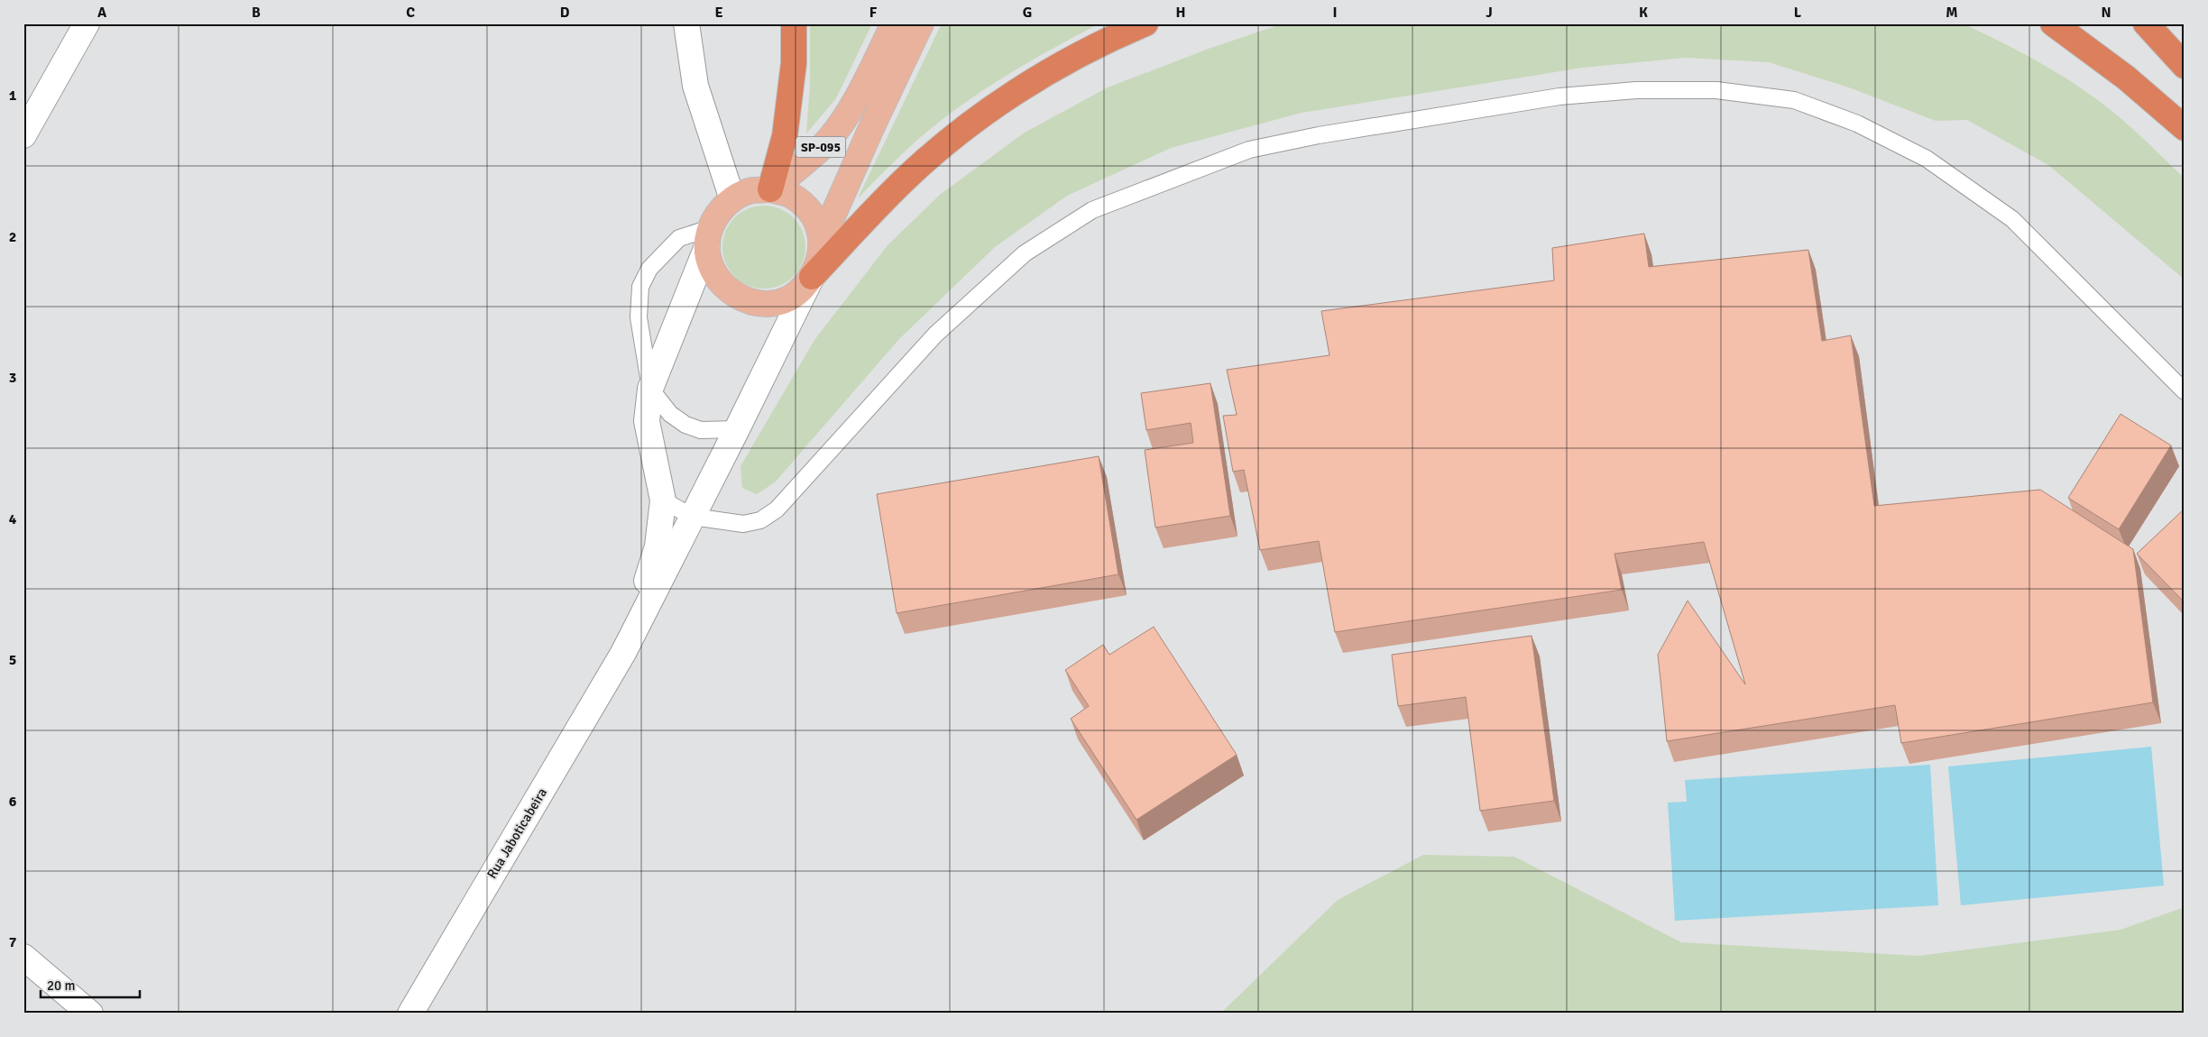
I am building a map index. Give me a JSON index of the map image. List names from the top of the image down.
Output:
{
  "streets": {
    "main road": ["SP-095"],
    "street": ["Rua Jaboticabeira"]
  },
  "scale_bar": "20 m",
  "grid": {
    "columns": [
      "A",
      "B",
      "C",
      "D",
      "E",
      "F",
      "G",
      "H",
      "I",
      "J",
      "K",
      "L",
      "M",
      "N"
    ],
    "rows": [
      "1",
      "2",
      "3",
      "4",
      "5",
      "6",
      "7"
    ]
  }
}
